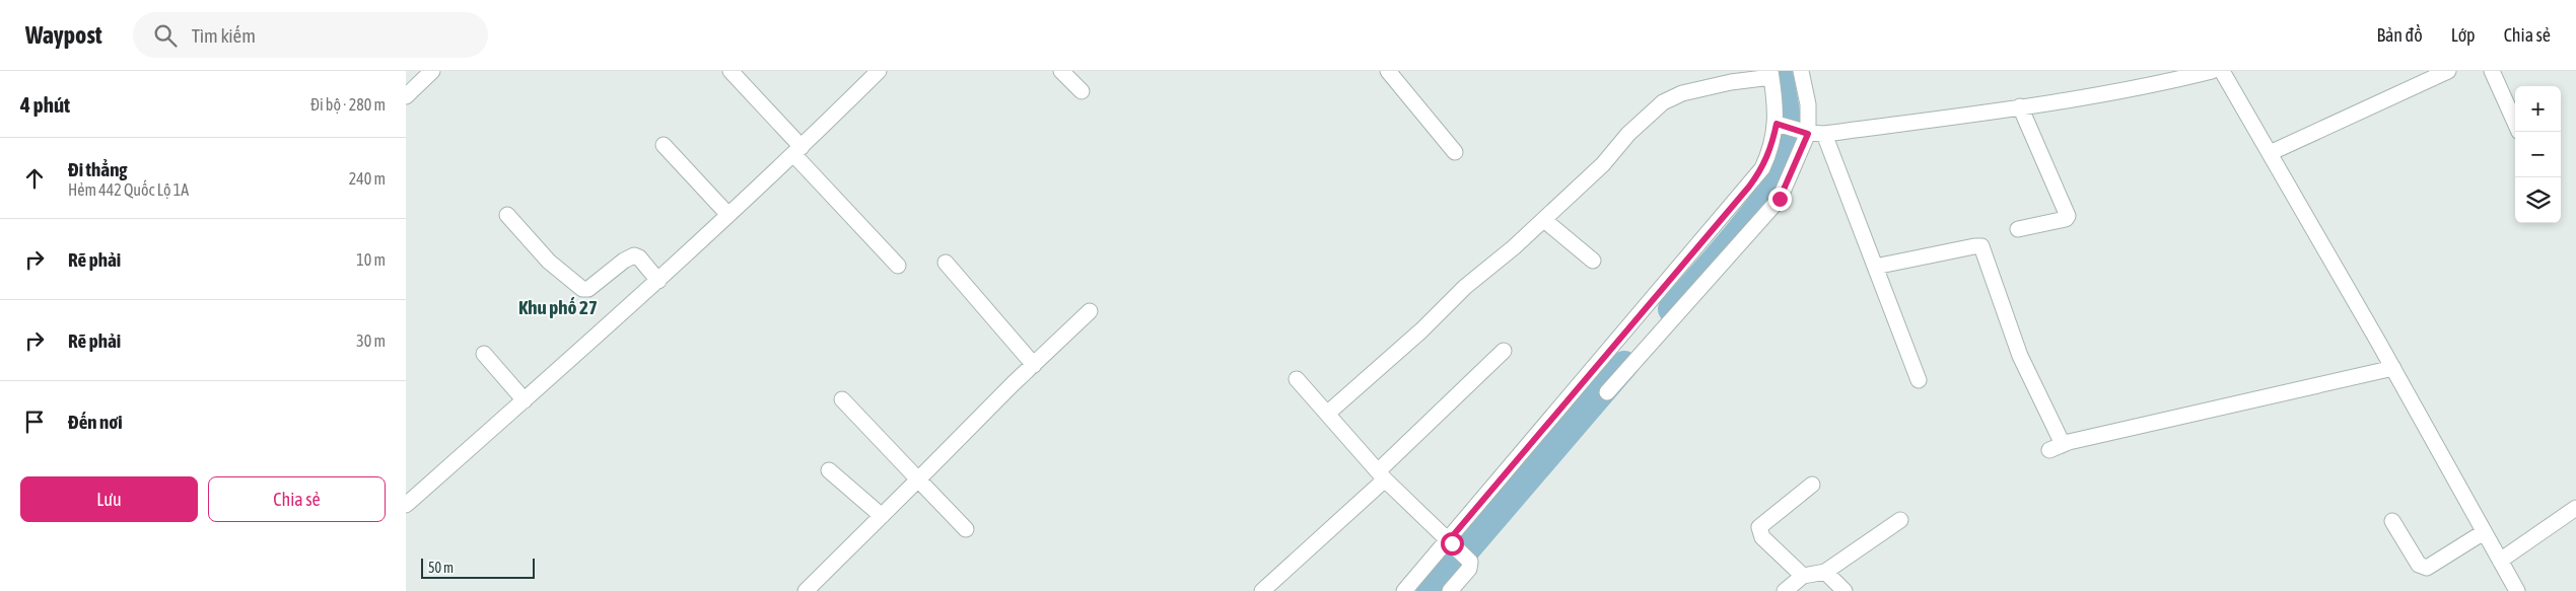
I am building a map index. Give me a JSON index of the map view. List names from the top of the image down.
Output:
{
  "districts": ["Khu phố 27"],
  "scale_bar": "50 m",
  "page": {
    "header": "Waypost",
    "search": "Tìm kiếm",
    "nav": ["Bản đồ", "Lớp", "Chia sẻ"],
    "heading": ["4 phút", "Đi bộ · 280 m"],
    "map_buttons": ["+", "−"],
    "list": [
      ["Đi thẳng", "Hẻm 442 Quốc Lộ 1A", "240 m"],
      ["Rẽ phải", "10 m"],
      ["Rẽ phải", "30 m"],
      "Đến nơi"
    ],
    "buttons": ["Lưu", "Chia sẻ"],
    "scale": "50 m"
  }
}
